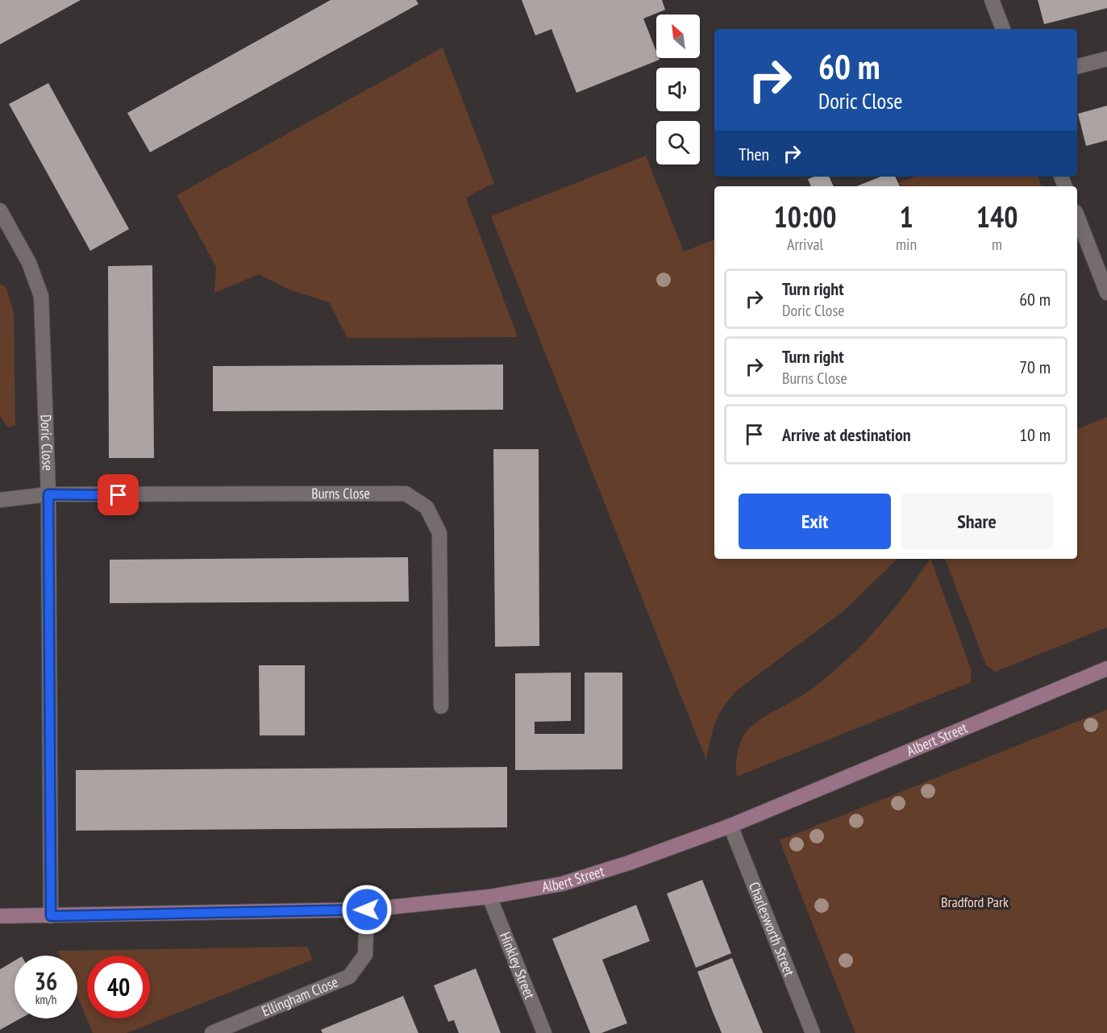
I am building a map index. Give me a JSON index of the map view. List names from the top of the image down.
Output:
{
  "streets": {
    "street": [
      "Doric Close",
      "Burns Close",
      "Albert Street",
      "Charlesworth Street",
      "Hinkley Street",
      "Ellingham Close"
    ]
  },
  "crossings": [
    ["Doric Close", "Burns Close"],
    ["Doric Close", "Albert Street"],
    ["Albert Street", "Charlesworth Street"],
    ["Albert Street", "Hinkley Street"],
    ["Albert Street", "Ellingham Close"]
  ],
  "parks": ["Bradford Park"],
  "north": "top left",
  "page": {
    "turn": ["60 m", "Doric Close"],
    "then": "Then",
    "eta": [
      "10:00",
      "Arrival",
      "1",
      "min",
      "140",
      "m"
    ],
    "list": [
      {
        "name": "Turn right",
        "note": "Doric Close",
        "value": "60 m"
      },
      {
        "name": "Turn right",
        "note": "Burns Close",
        "value": "70 m"
      },
      {
        "name": "Arrive at destination",
        "value": "10 m"
      }
    ],
    "buttons": ["Exit", "Share"],
    "speed": "36 km/h",
    "limit": "40"
  }
}
